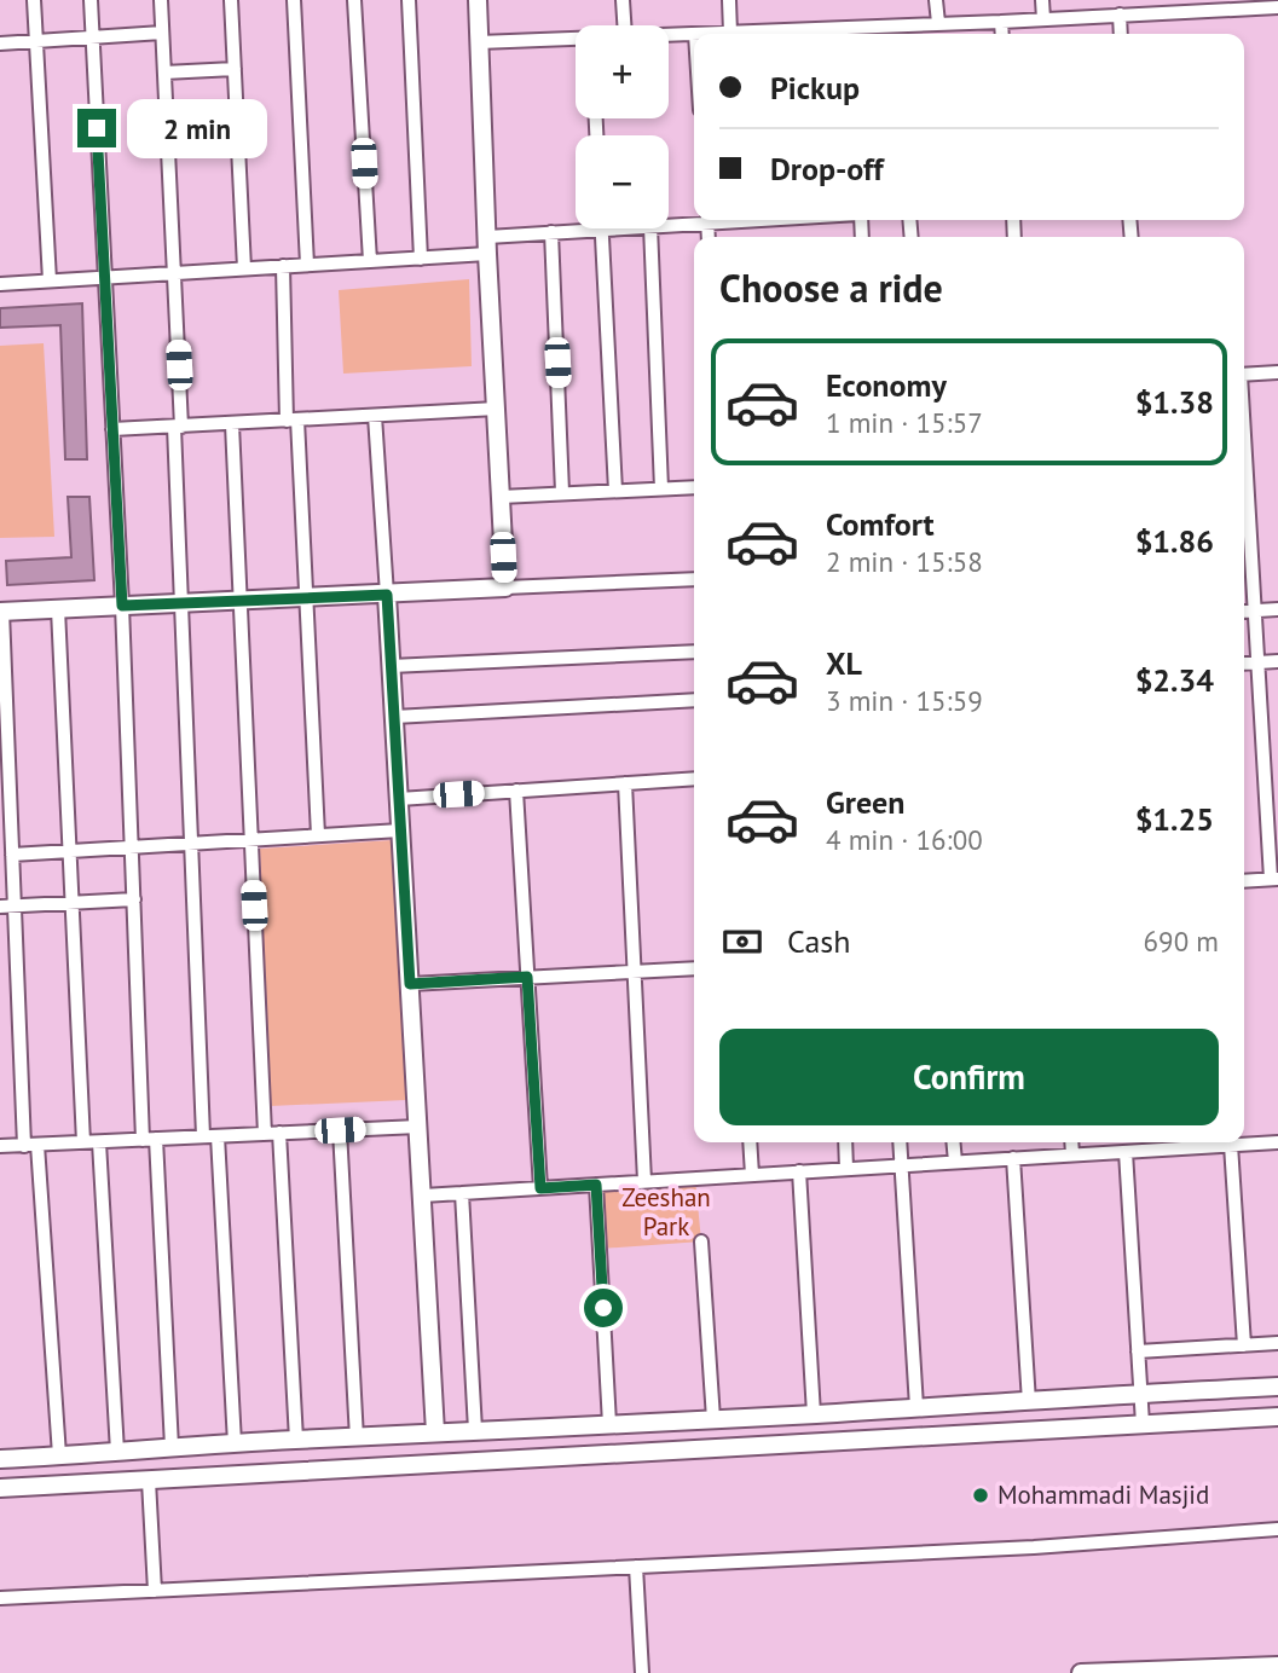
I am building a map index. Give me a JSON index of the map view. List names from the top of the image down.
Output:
{
  "parks": ["Zeeshan Park"],
  "places": ["Mohammadi Masjid"],
  "page": {
    "map_buttons": ["+", "−"],
    "banner": ["Pickup", "Drop-off"],
    "bubble": "2 min",
    "heading": "Choose a ride",
    "list": [
      {
        "name": "Economy",
        "note": "1 min · 15:57",
        "value": "$1.38"
      },
      {
        "name": "Comfort",
        "note": "2 min · 15:58",
        "value": "$1.86"
      },
      {
        "name": "XL",
        "note": "3 min · 15:59",
        "value": "$2.34"
      },
      {
        "name": "Green",
        "note": "4 min · 16:00",
        "value": "$1.25"
      }
    ],
    "pay": ["Cash", "690 m"],
    "buttons": "Confirm"
  }
}
